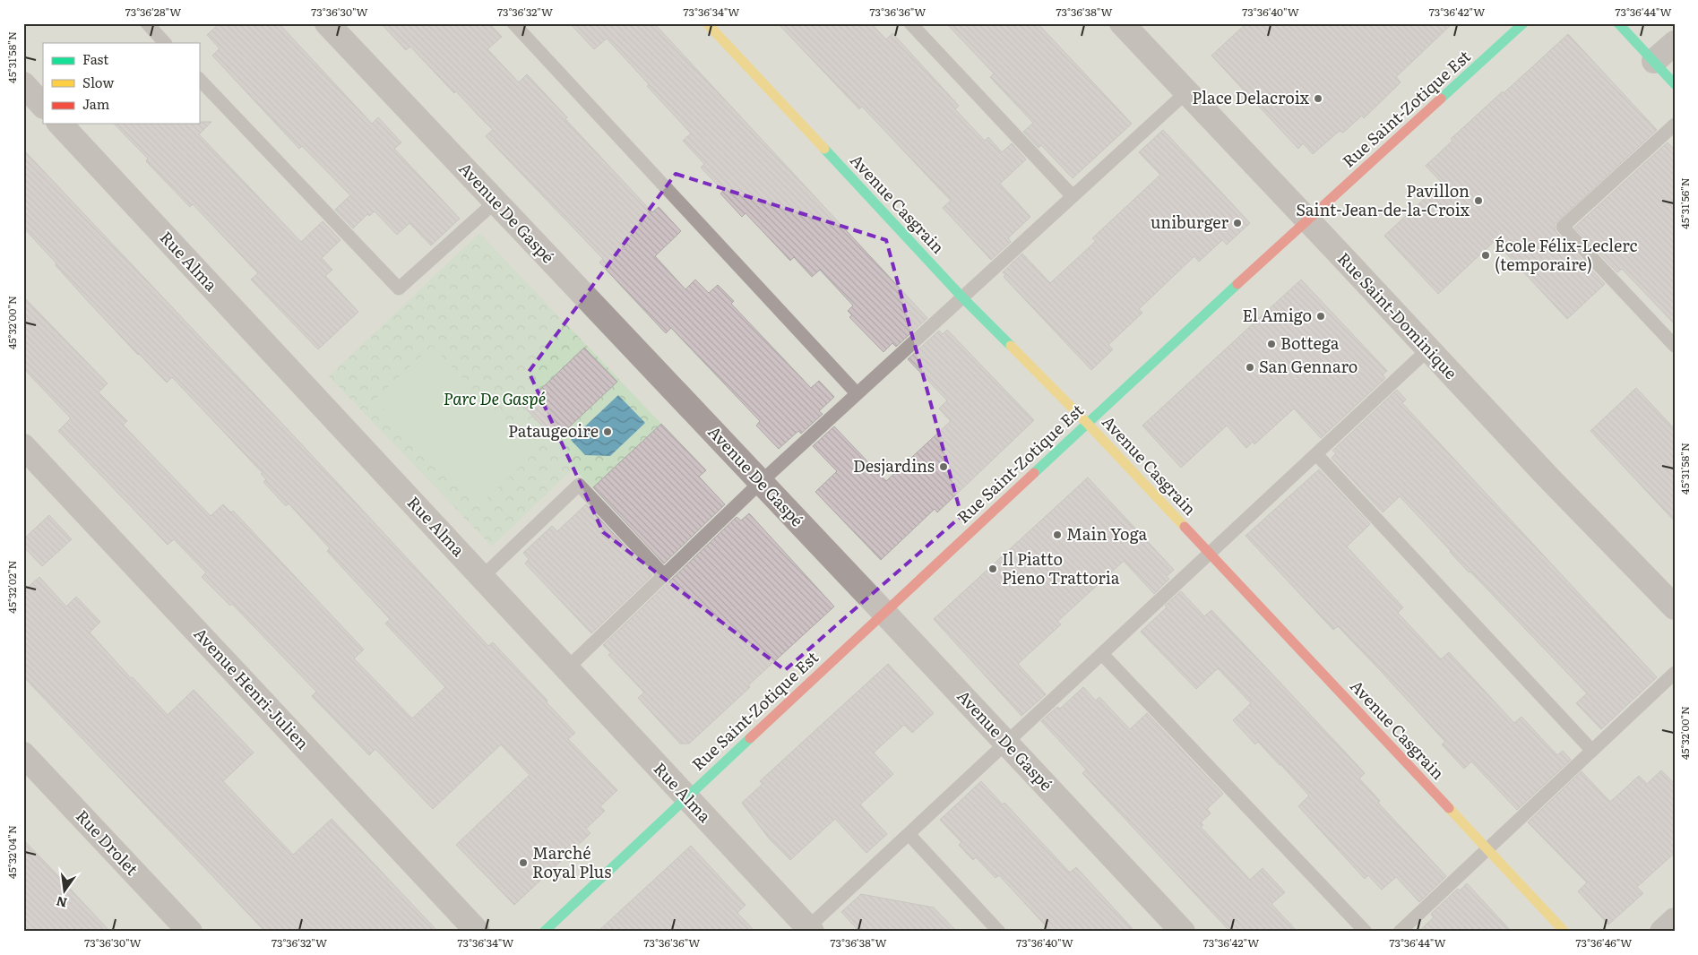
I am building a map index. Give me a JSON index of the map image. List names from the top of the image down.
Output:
{
  "streets": {
    "street": [
      "Rue Saint-Zotique Est",
      "Avenue Casgrain",
      "Avenue De Gaspé",
      "Rue Alma",
      "Rue Saint-Dominique",
      "Avenue Henri-Julien",
      "Rue Drolet"
    ]
  },
  "crossings": [
    ["Rue Saint-Zotique Est", "Avenue Casgrain"],
    ["Rue Saint-Zotique Est", "Avenue De Gaspé"],
    ["Rue Saint-Zotique Est", "Rue Alma"],
    ["Rue Saint-Zotique Est", "Rue Saint-Dominique"]
  ],
  "parks": ["Parc De Gaspé"],
  "places": [
    "Place Delacroix",
    "Pavillon Saint-Jean-de-la-Croix",
    "uniburger",
    "École Félix-Leclerc (temporaire)",
    "El Amigo",
    "Bottega",
    "San Gennaro",
    "Pataugeoire",
    "Desjardins",
    "Main Yoga",
    "Il Piatto Pieno Trattoria",
    "Marché Royal Plus"
  ],
  "legend": ["Fast", "Slow", "Jam"],
  "north": "bottom",
  "coordinates": [
    "73°36'28\"W",
    "73°36'30\"W",
    "73°36'32\"W",
    "73°36'34\"W",
    "73°36'36\"W",
    "73°36'38\"W",
    "73°36'40\"W",
    "73°36'42\"W",
    "73°36'44\"W",
    "45°31'58\"N",
    "45°31'56\"N",
    "45°32'00\"N",
    "45°32'02\"N",
    "45°32'04\"N",
    "73°36'46\"W"
  ]
}
